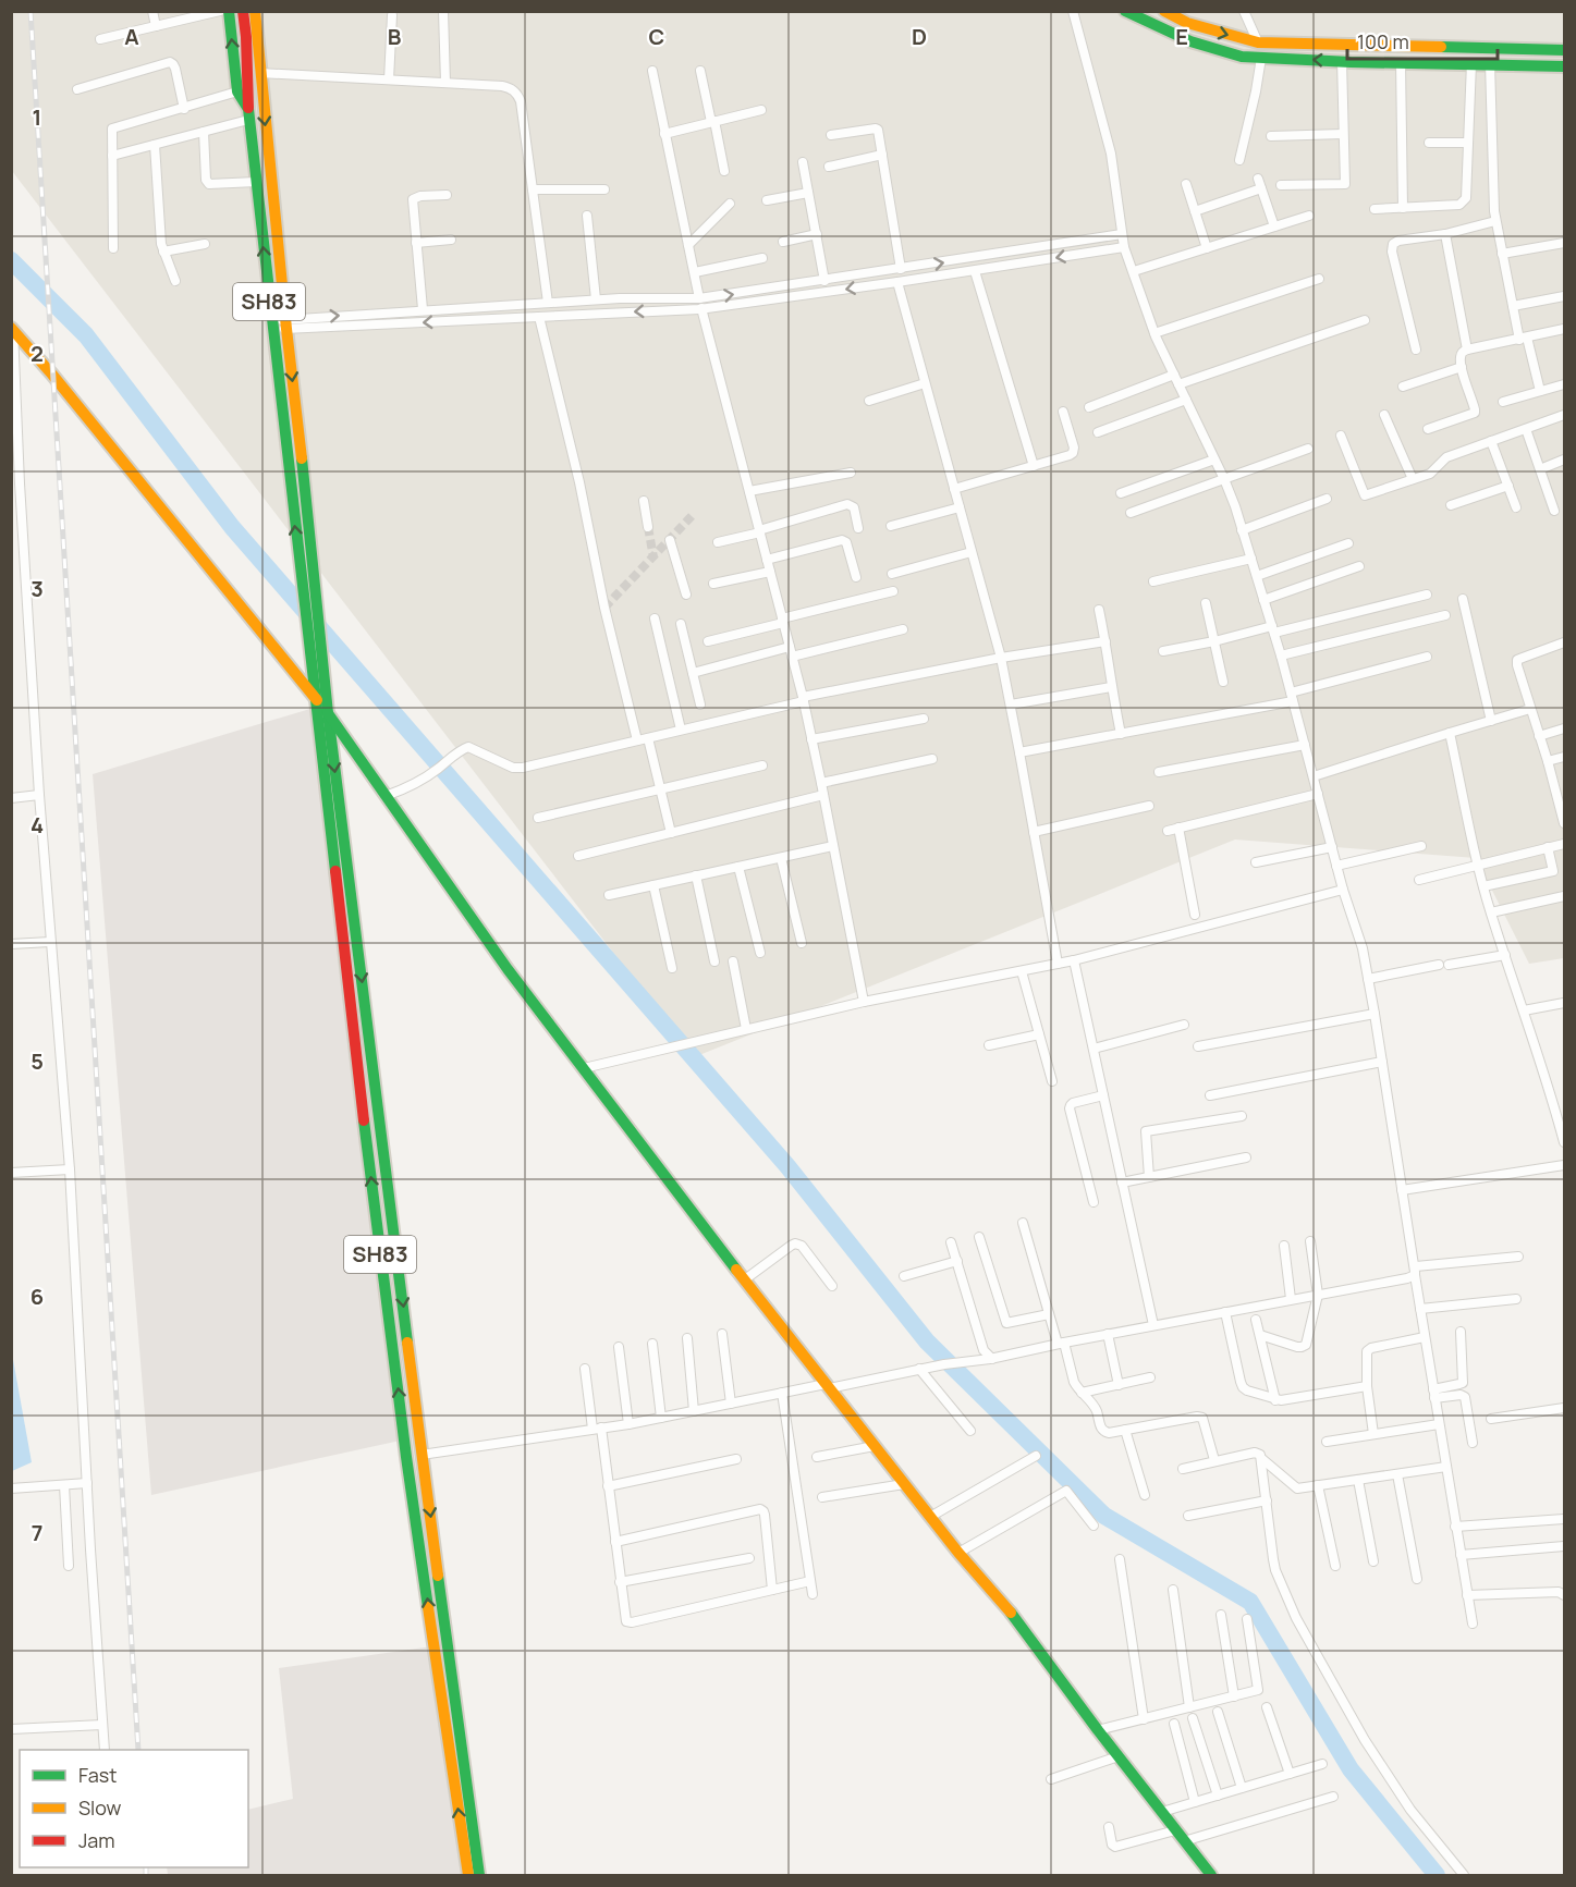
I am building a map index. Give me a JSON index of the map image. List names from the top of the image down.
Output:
{
  "streets": {
    "main road": ["SH83"]
  },
  "legend": ["Fast", "Slow", "Jam"],
  "scale_bar": "100 m",
  "grid": {
    "columns": [
      "A",
      "B",
      "C",
      "D",
      "E"
    ],
    "rows": [
      "1",
      "2",
      "3",
      "4",
      "5",
      "6",
      "7"
    ]
  }
}
